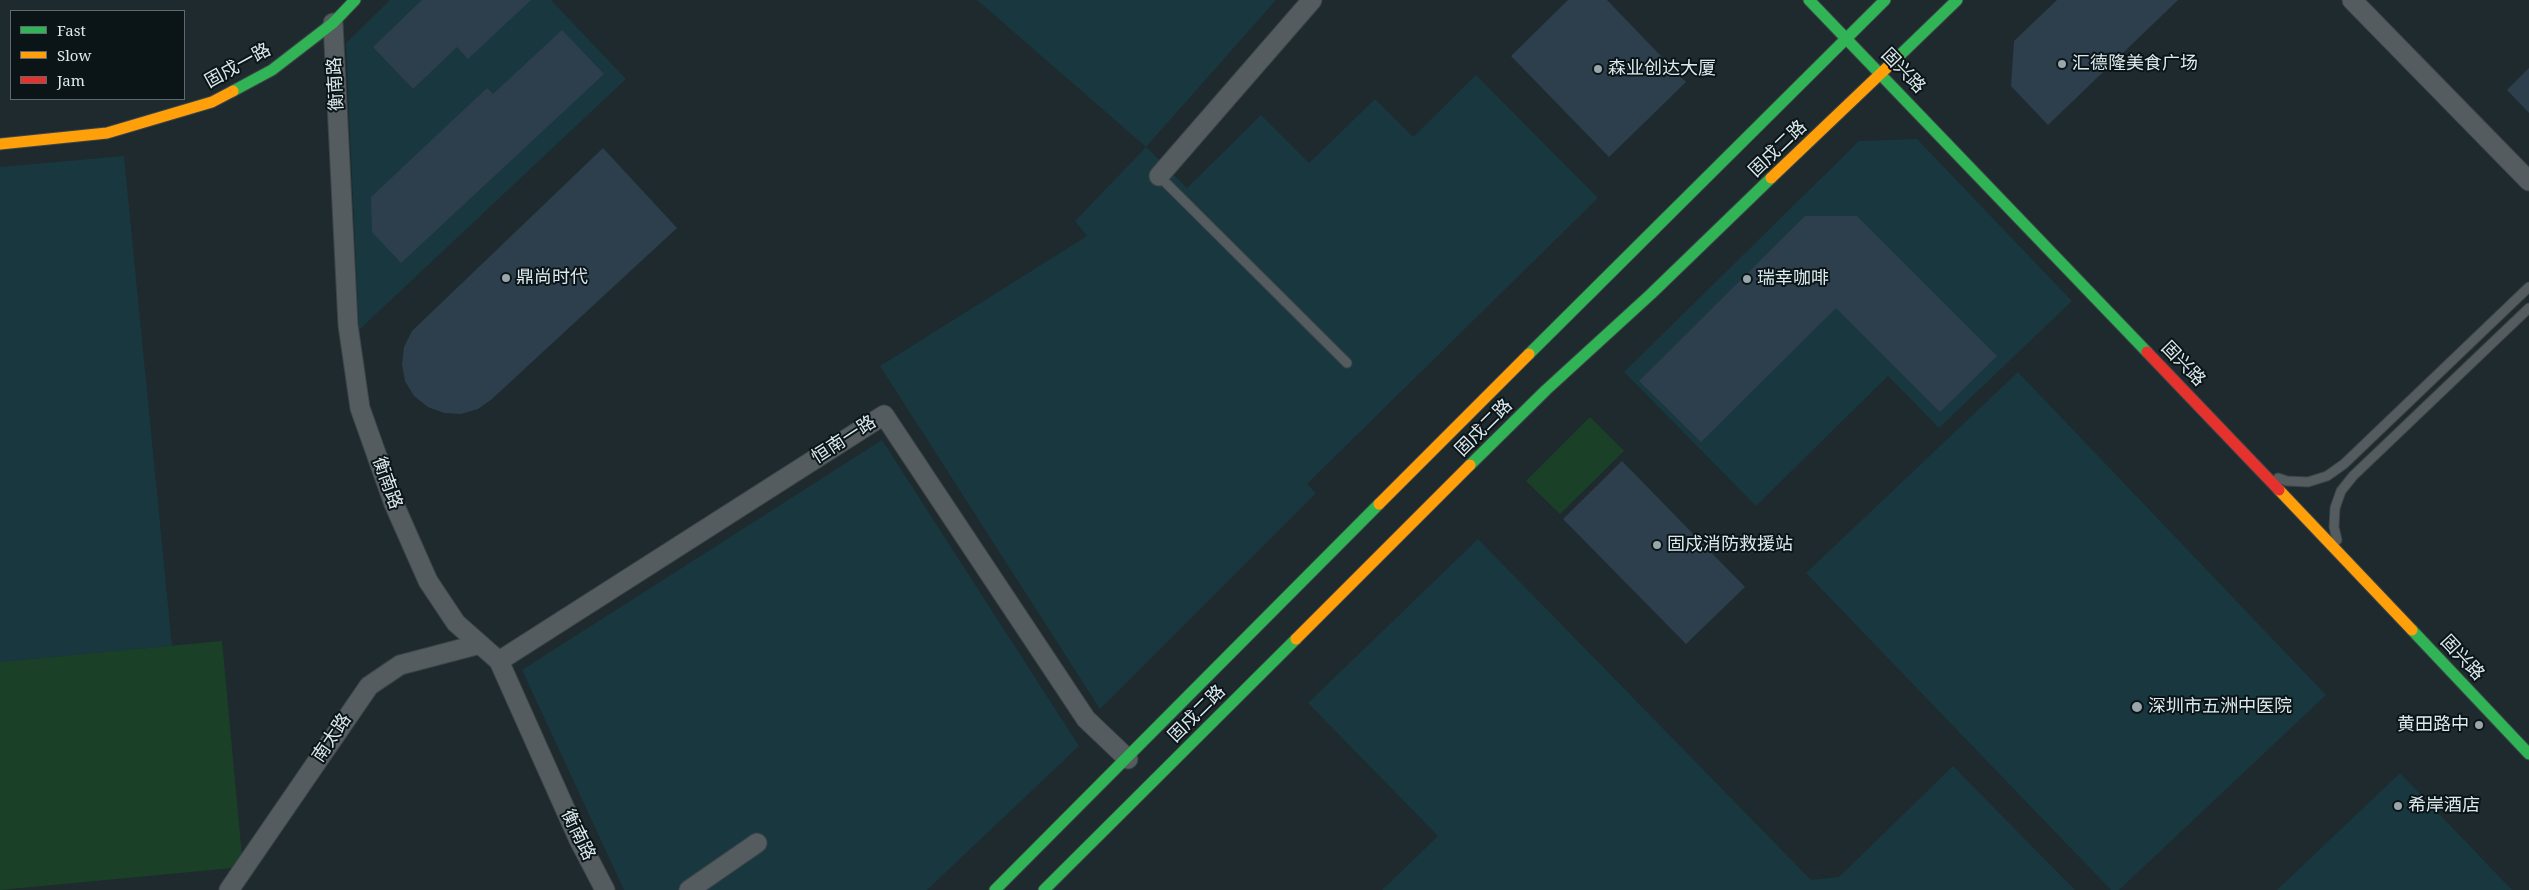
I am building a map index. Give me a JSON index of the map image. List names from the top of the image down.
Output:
{
  "streets": {
    "street": [
      "固戍一路",
      "固兴路",
      "衡南路",
      "固戍二路",
      "恒南一路",
      "南太路"
    ]
  },
  "crossings": [
    ["固戍一路", "衡南路"],
    ["固兴路", "固戍二路"],
    ["衡南路", "恒南一路"],
    ["衡南路", "南太路"],
    ["固戍二路", "恒南一路"]
  ],
  "places": [
    "汇德隆美食广场",
    "森业创达大厦",
    "鼎尚时代",
    "瑞幸咖啡",
    "固戍消防救援站",
    "深圳市五洲中医院",
    "黄田路中",
    "希岸酒店"
  ],
  "legend": ["Fast", "Slow", "Jam"]
}
